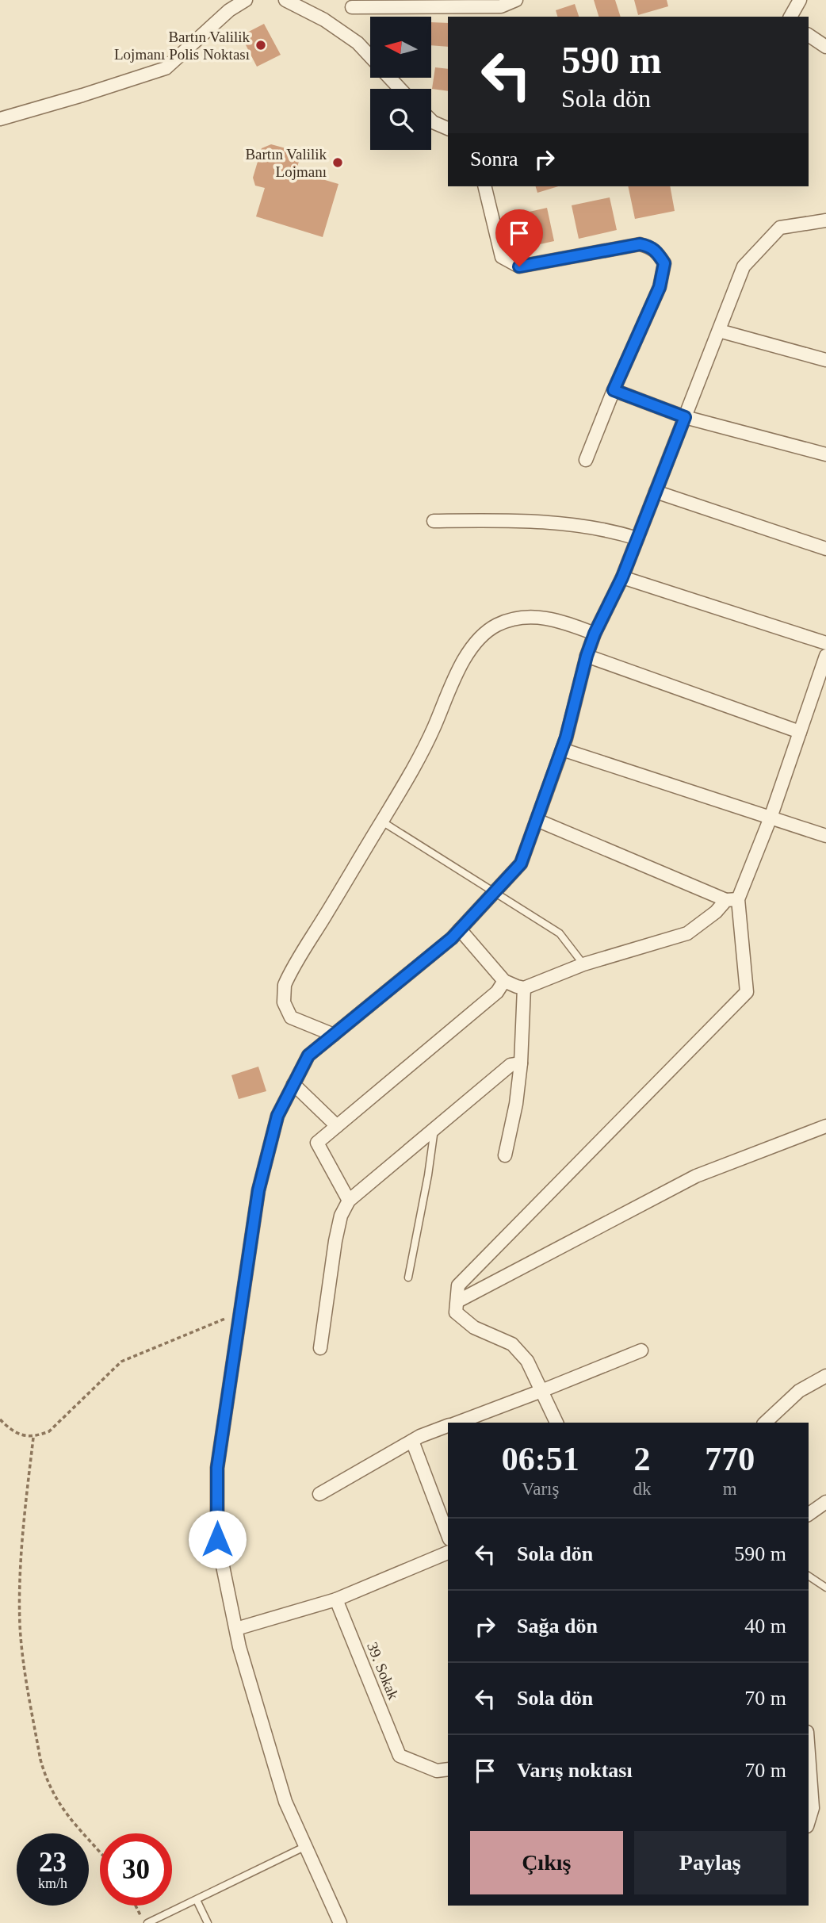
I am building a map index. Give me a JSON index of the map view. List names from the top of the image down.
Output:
{
  "streets": {
    "street": ["39. Sokak"]
  },
  "places": ["Bartın Valilik Lojmanı Polis Noktası", "Bartın Valilik Lojmanı"],
  "north": "left",
  "page": {
    "turn": ["590 m", "Sola dön"],
    "then": "Sonra",
    "eta": [
      "06:51",
      "Varış",
      "2",
      "dk",
      "770",
      "m"
    ],
    "list": [
      {
        "name": "Sola dön",
        "value": "590 m"
      },
      {
        "name": "Sağa dön",
        "value": "40 m"
      },
      {
        "name": "Sola dön",
        "value": "70 m"
      },
      {
        "name": "Varış noktası",
        "value": "70 m"
      }
    ],
    "buttons": ["Çıkış", "Paylaş"],
    "speed": "23 km/h",
    "limit": "30"
  }
}
